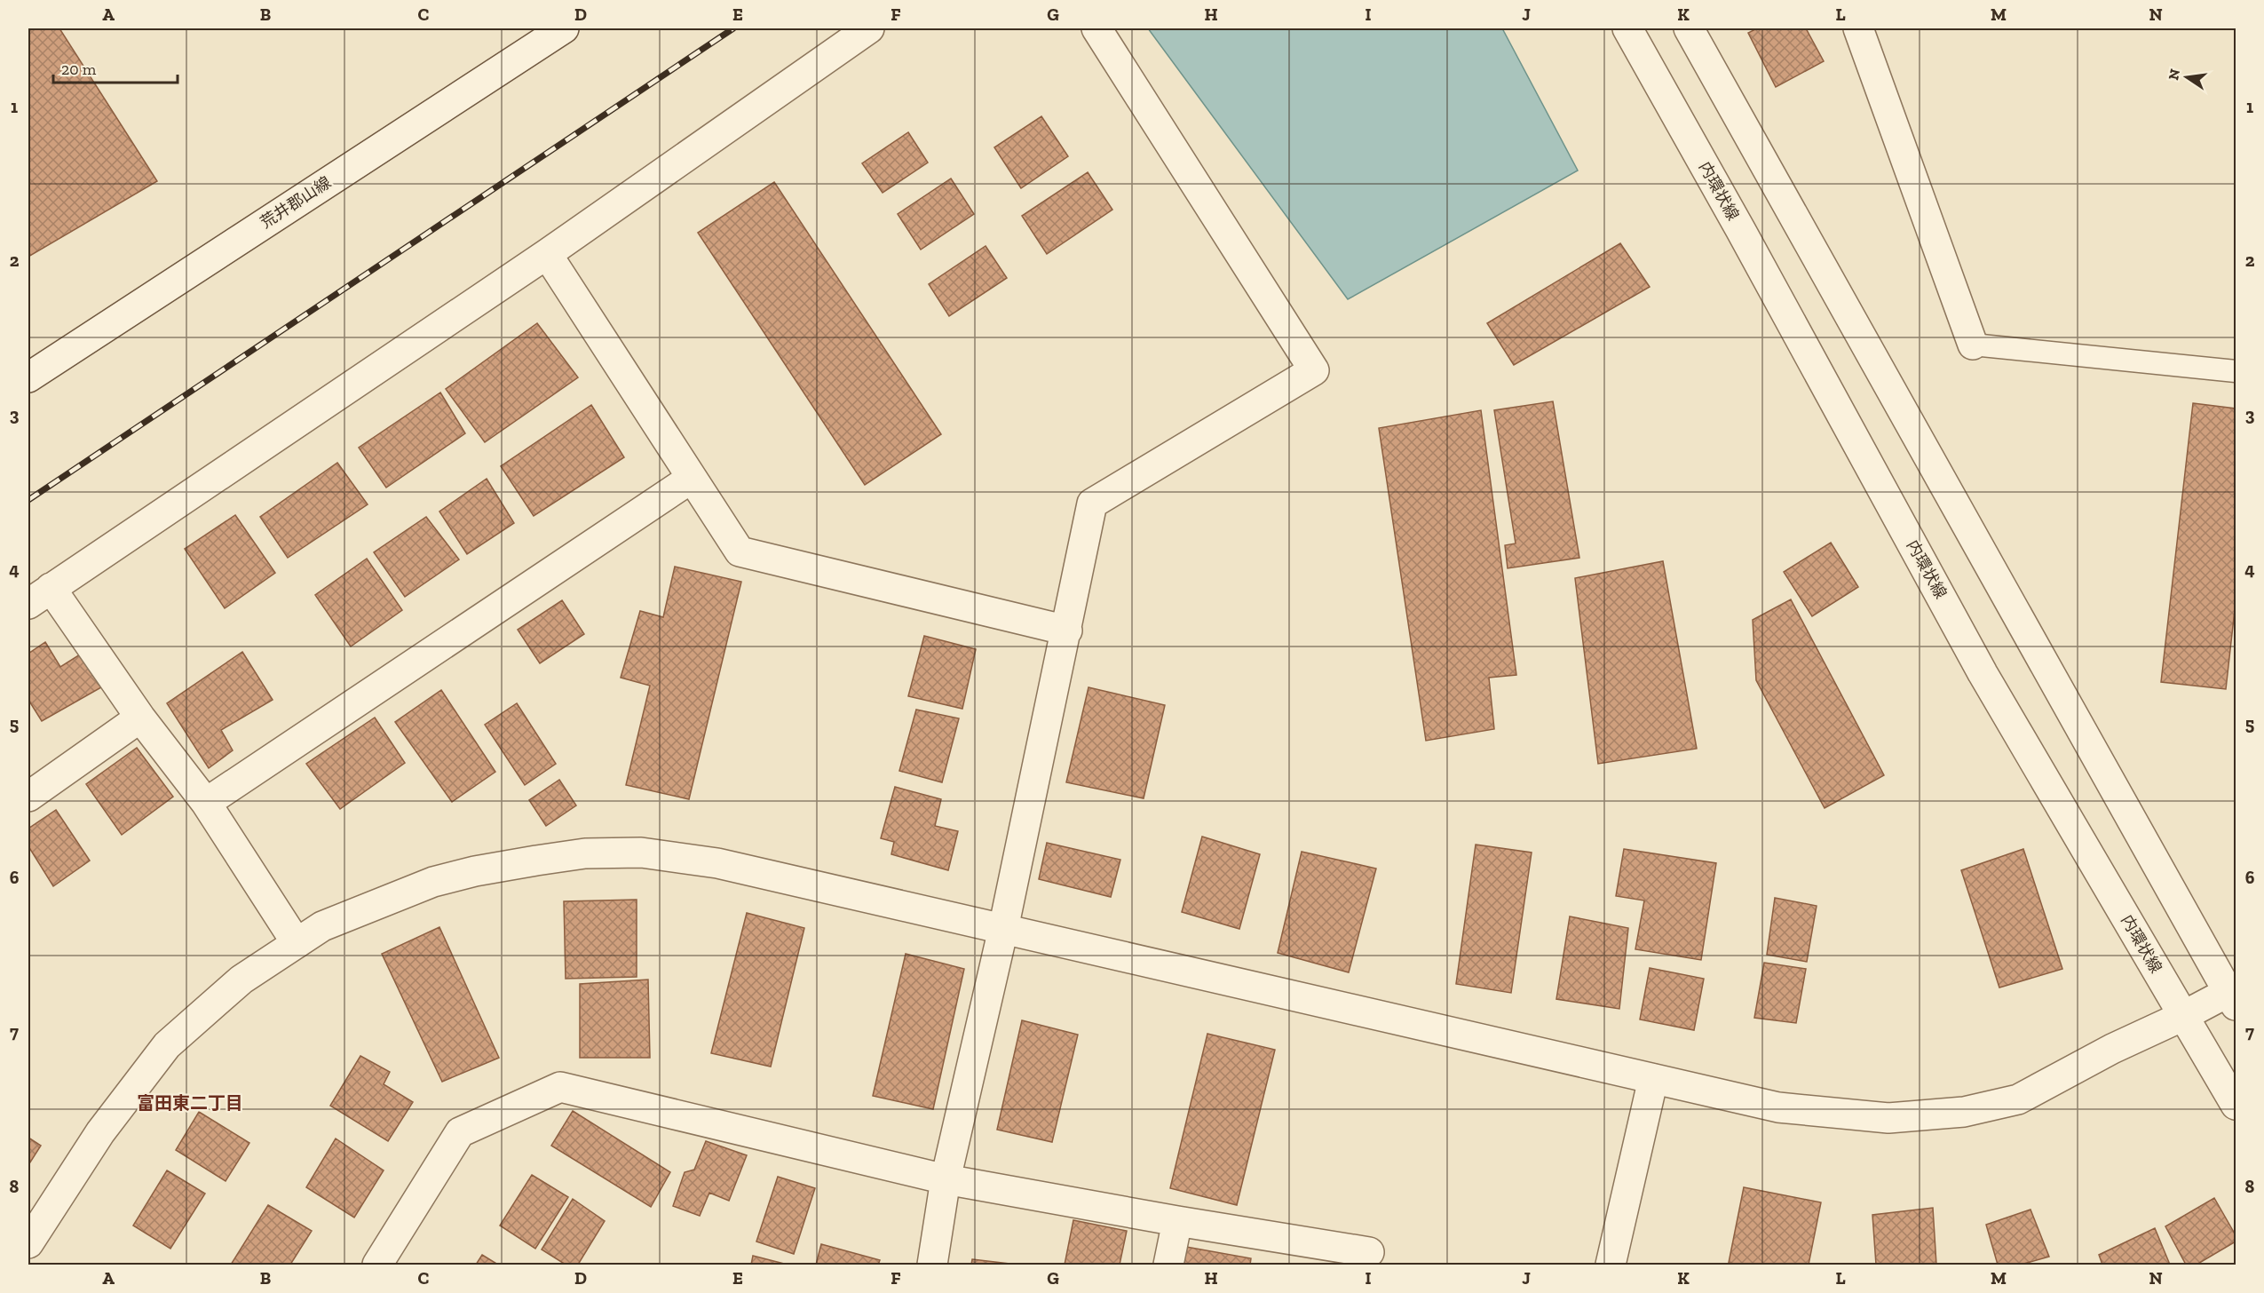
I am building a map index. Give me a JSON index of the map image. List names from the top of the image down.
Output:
{
  "streets": {
    "street": ["内環状線", "荒井郡山線"]
  },
  "districts": ["富田東二丁目"],
  "scale_bar": "20 m",
  "north": "left",
  "grid": {
    "columns": [
      "A",
      "B",
      "C",
      "D",
      "E",
      "F",
      "G",
      "H",
      "I",
      "J",
      "K",
      "L",
      "M",
      "N"
    ],
    "rows": [
      "1",
      "2",
      "3",
      "4",
      "5",
      "6",
      "7",
      "8"
    ]
  }
}
